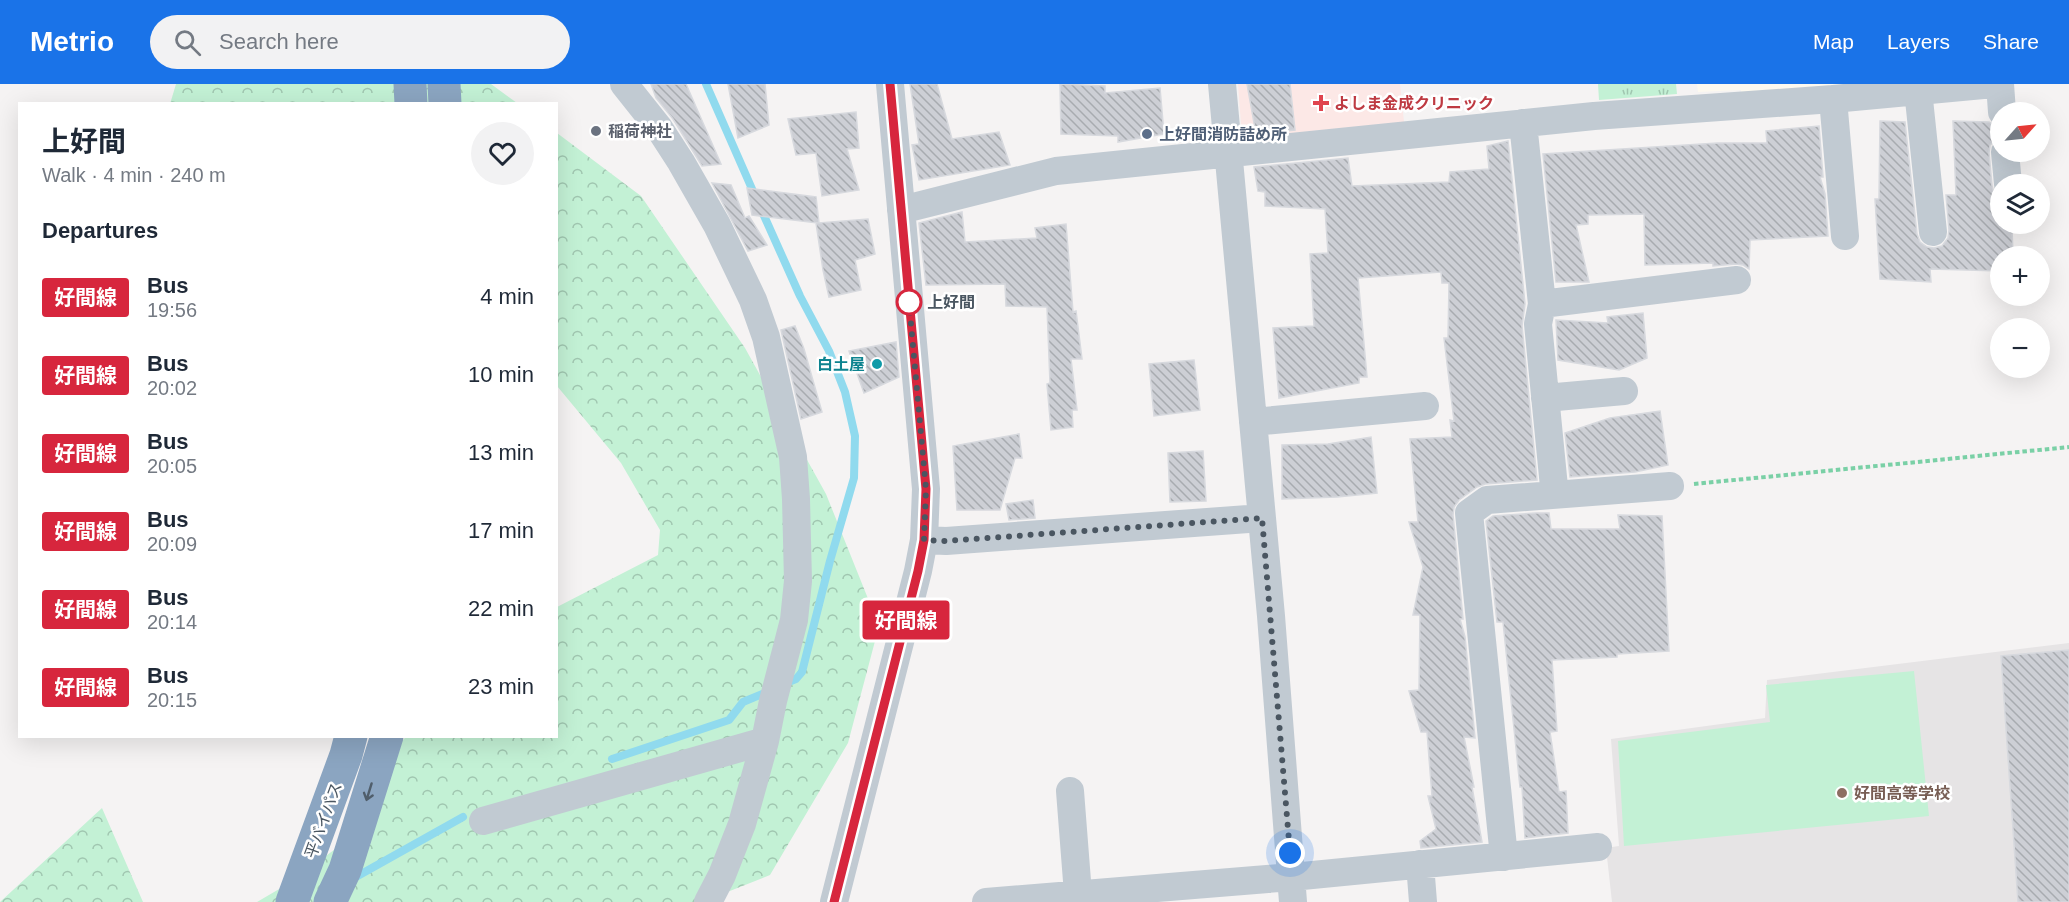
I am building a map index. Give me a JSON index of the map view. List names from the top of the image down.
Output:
{
  "streets": {
    "highway": ["平バイパス"]
  },
  "places": {
    "health": ["よしま金成クリニック"],
    "other": [
      "稲荷神社",
      "上好間消防詰め所",
      "上好間",
      "白土屋",
      "好間高等学校"
    ]
  },
  "lines": ["bus line 好間線"],
  "north": "top right",
  "page": {
    "header": "Metrio",
    "search": "Search here",
    "nav": ["Map", "Layers", "Share"],
    "on_map": "好間線",
    "map_buttons": ["+", "−"],
    "heading": [
      ["上好間", "Walk · 4 min · 240 m"],
      "Departures"
    ],
    "list": [
      {
        "mark": "好間線",
        "name": "Bus",
        "note": "19:56",
        "value": "4 min"
      },
      {
        "mark": "好間線",
        "name": "Bus",
        "note": "20:02",
        "value": "10 min"
      },
      {
        "mark": "好間線",
        "name": "Bus",
        "note": "20:05",
        "value": "13 min"
      },
      {
        "mark": "好間線",
        "name": "Bus",
        "note": "20:09",
        "value": "17 min"
      },
      {
        "mark": "好間線",
        "name": "Bus",
        "note": "20:14",
        "value": "22 min"
      },
      {
        "mark": "好間線",
        "name": "Bus",
        "note": "20:15",
        "value": "23 min"
      }
    ]
  }
}
